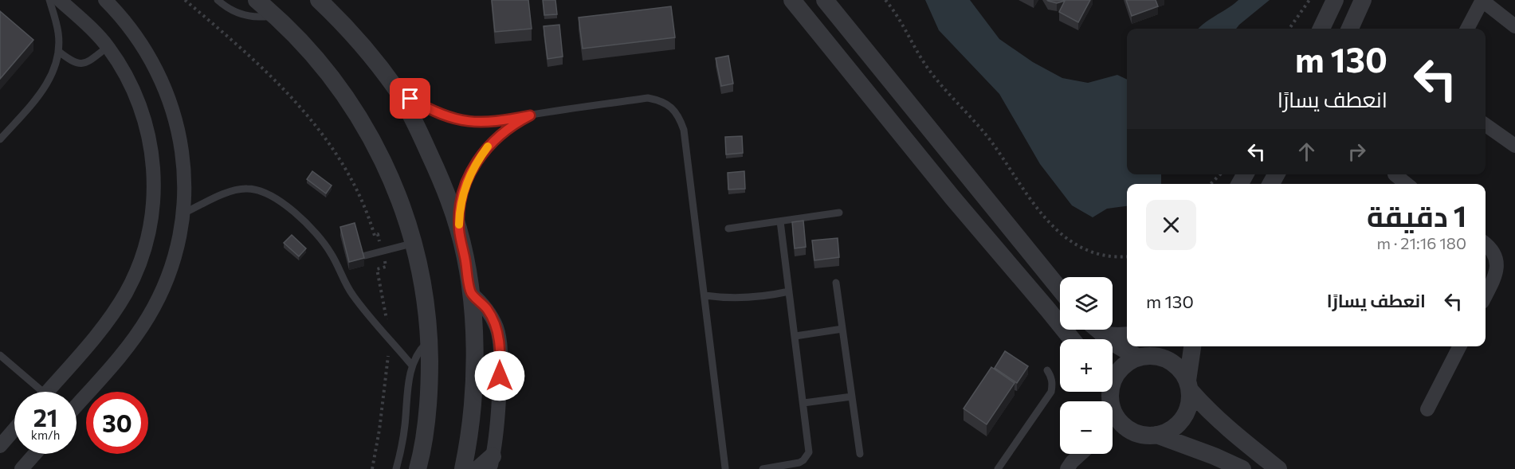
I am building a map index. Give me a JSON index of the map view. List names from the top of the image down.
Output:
{
  "page": {
    "turn": ["130 m", "انعطف يسارًا"],
    "heading": ["1 دقيقة", "180 m · 21:16"],
    "list": [
      {
        "name": "انعطف يسارًا",
        "value": "130 m"
      }
    ],
    "map_buttons": ["+", "−"],
    "speed": "21 km/h",
    "limit": "30"
  }
}
